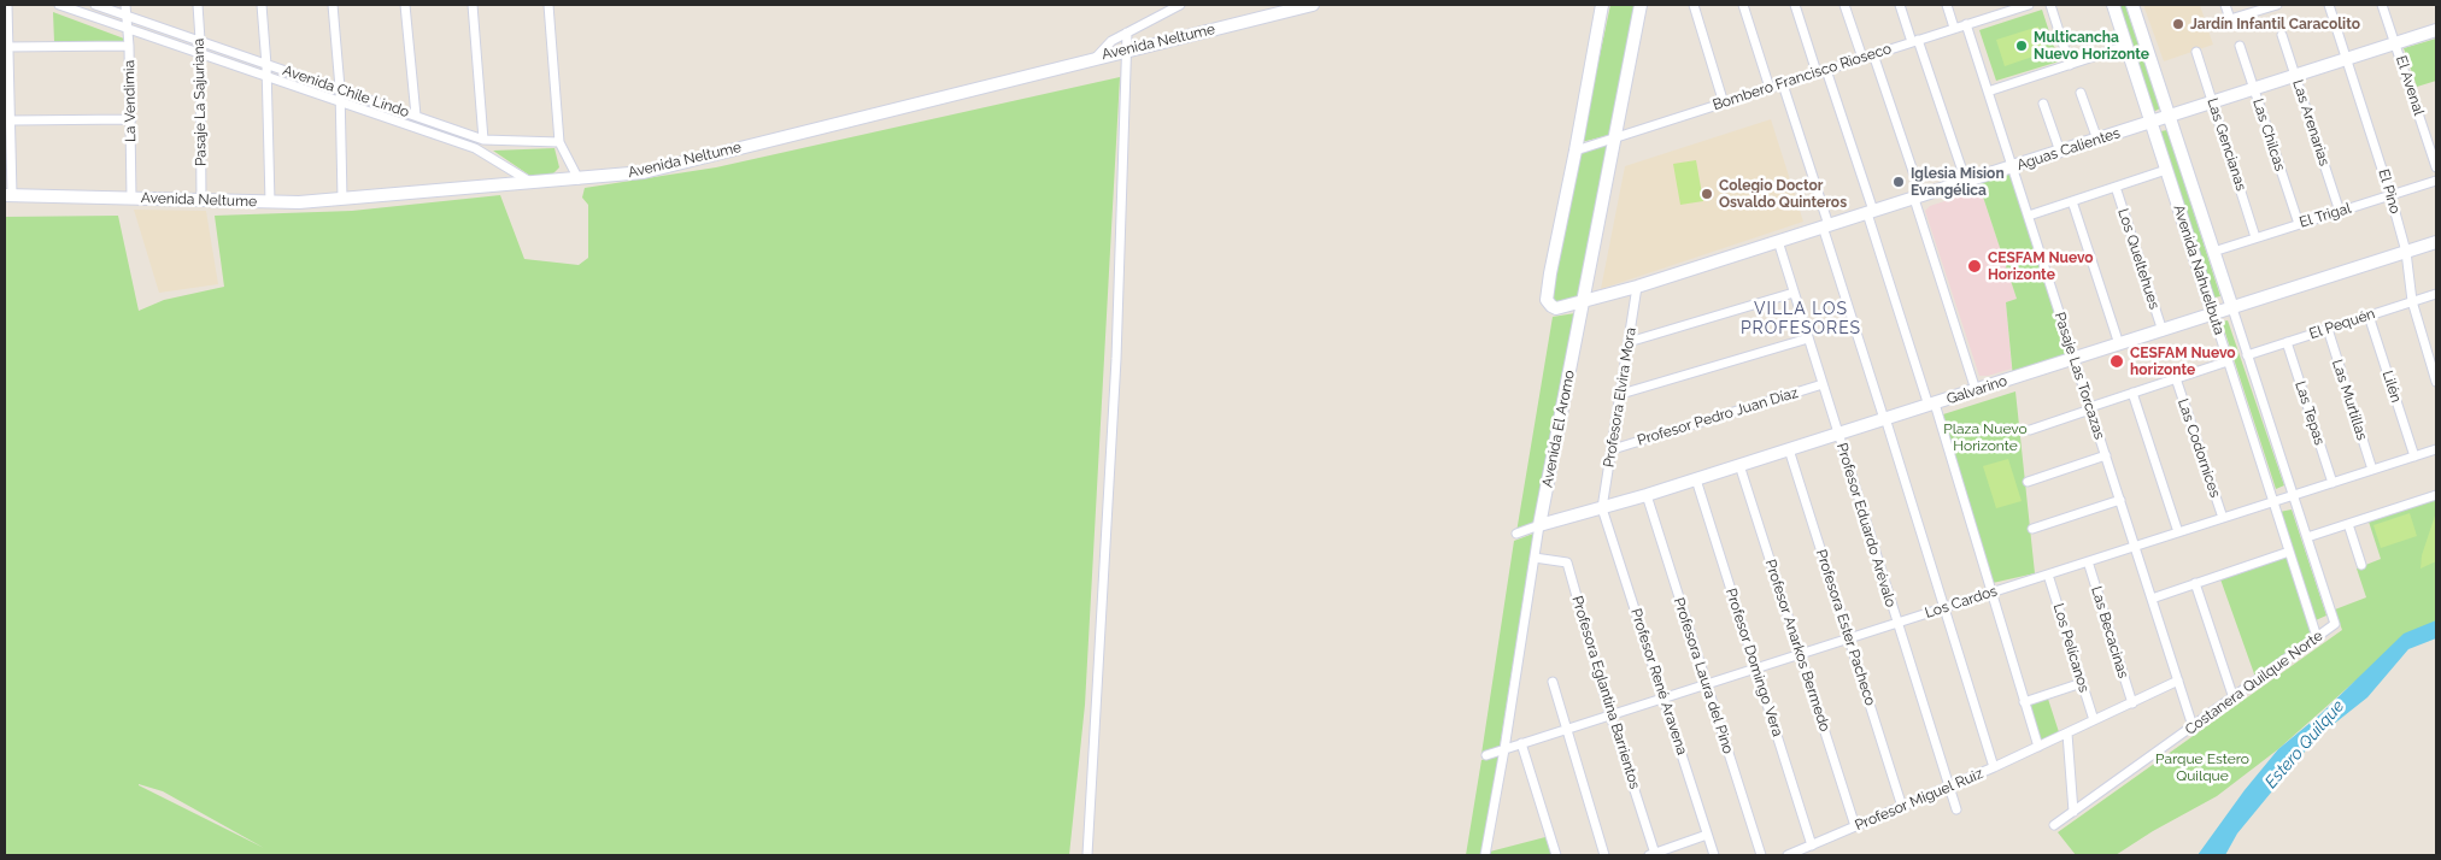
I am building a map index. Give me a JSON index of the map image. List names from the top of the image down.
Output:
{
  "streets": {
    "street": [
      "Avenida Neltume",
      "Bombero Francisco Rioseco",
      "El Avenal",
      "Avenida Chile Lindo",
      "La Vendimia",
      "Pasaje La Sajuriana",
      "Las Arenarias",
      "Las Chilcas",
      "Las Gencianas",
      "Aguas Calientes",
      "El Pino",
      "El Trigal",
      "Los Queltehues",
      "Avenida Nahuelbuta",
      "El Pequén",
      "Pasaje Las Torcazas",
      "Lilén",
      "Galvarino",
      "Profesora Elvira Mora",
      "Las Murtillas",
      "Las Tepas",
      "Profesor Pedro Juan Díaz",
      "Avenida El Aromo",
      "Las Codornices",
      "Profesor Eduardo Arévalo",
      "Los Cardos",
      "Profesora Ester Pacheco",
      "Las Becacinas",
      "Profesor Anarkos Bermedo",
      "Los Pelícanos",
      "Profesor Domingo Vera",
      "Profesora Laura del Pino",
      "Profesor René Aravena",
      "Costanera Quilque Norte",
      "Profesora Eglantina Barrientos",
      "Profesor Miguel Ruiz"
    ]
  },
  "crossings": [
    ["Avenida Neltume", "Avenida Chile Lindo"],
    ["Avenida Neltume", "La Vendimia"],
    ["Avenida Neltume", "Pasaje La Sajuriana"],
    ["Bombero Francisco Rioseco", "Aguas Calientes"],
    ["Bombero Francisco Rioseco", "Pasaje Las Torcazas"],
    ["Bombero Francisco Rioseco", "Avenida El Aromo"],
    ["El Avenal", "Aguas Calientes"],
    ["Avenida Chile Lindo", "La Vendimia"],
    ["Avenida Chile Lindo", "Pasaje La Sajuriana"],
    ["Las Arenarias", "Aguas Calientes"],
    ["Las Arenarias", "El Trigal"],
    ["Las Chilcas", "Aguas Calientes"],
    ["Las Chilcas", "El Trigal"],
    ["Las Gencianas", "Aguas Calientes"],
    ["Las Gencianas", "El Trigal"],
    ["Aguas Calientes", "El Pino"],
    ["Aguas Calientes", "Avenida Nahuelbuta"],
    ["Aguas Calientes", "Pasaje Las Torcazas"],
    ["Aguas Calientes", "Profesora Elvira Mora"],
    ["Aguas Calientes", "Avenida El Aromo"],
    ["Aguas Calientes", "Profesor Eduardo Arévalo"],
    ["El Pino", "El Trigal"],
    ["El Pino", "El Pequén"],
    ["El Pino", "Galvarino"],
    ["El Trigal", "Avenida Nahuelbuta"],
    ["Los Queltehues", "Galvarino"],
    ["Avenida Nahuelbuta", "El Pequén"],
    ["Avenida Nahuelbuta", "Galvarino"],
    ["Avenida Nahuelbuta", "Los Cardos"],
    ["Avenida Nahuelbuta", "Costanera Quilque Norte"],
    ["El Pequén", "Lilén"],
    ["El Pequén", "Las Murtillas"],
    ["El Pequén", "Las Tepas"],
    ["Pasaje Las Torcazas", "Galvarino"],
    ["Pasaje Las Torcazas", "Los Cardos"],
    ["Pasaje Las Torcazas", "Costanera Quilque Norte"],
    ["Pasaje Las Torcazas", "Profesor Miguel Ruiz"],
    ["Lilén", "Los Cardos"],
    ["Galvarino", "Profesora Elvira Mora"],
    ["Galvarino", "Avenida El Aromo"],
    ["Galvarino", "Profesor Eduardo Arévalo"],
    ["Galvarino", "Profesora Ester Pacheco"],
    ["Galvarino", "Profesor Anarkos Bermedo"],
    ["Galvarino", "Profesor Domingo Vera"],
    ["Galvarino", "Profesora Laura del Pino"],
    ["Galvarino", "Profesor René Aravena"],
    ["Profesora Elvira Mora", "Profesor Pedro Juan Díaz"],
    ["Profesora Elvira Mora", "Profesor René Aravena"],
    ["Las Murtillas", "Los Cardos"],
    ["Las Tepas", "Los Cardos"],
    ["Profesor Pedro Juan Díaz", "Profesor Eduardo Arévalo"],
    ["Avenida El Aromo", "Los Cardos"],
    ["Avenida El Aromo", "Profesora Eglantina Barrientos"],
    ["Las Codornices", "Los Cardos"],
    ["Profesor Eduardo Arévalo", "Los Cardos"],
    ["Profesor Eduardo Arévalo", "Profesor Miguel Ruiz"],
    ["Los Cardos", "Profesora Ester Pacheco"],
    ["Los Cardos", "Las Becacinas"],
    ["Los Cardos", "Profesor Anarkos Bermedo"],
    ["Los Cardos", "Los Pelícanos"],
    ["Los Cardos", "Profesor Domingo Vera"],
    ["Los Cardos", "Profesora Laura del Pino"],
    ["Los Cardos", "Profesor René Aravena"],
    ["Los Cardos", "Profesora Eglantina Barrientos"],
    ["Profesora Ester Pacheco", "Profesor Miguel Ruiz"],
    ["Las Becacinas", "Profesor Miguel Ruiz"],
    ["Profesor Anarkos Bermedo", "Profesor Miguel Ruiz"],
    ["Los Pelícanos", "Profesor Miguel Ruiz"],
    ["Profesor Domingo Vera", "Profesor Miguel Ruiz"]
  ],
  "districts": ["VILLA LOS PROFESORES"],
  "water": ["Estero Quilque"],
  "parks": ["Plaza Nuevo Horizonte", "Parque Estero Quilque"],
  "places": [
    "Jardín Infantil Caracolito",
    "Multicancha Nuevo Horizonte",
    "Iglesia Mision Evangélica",
    "Colegio Doctor Osvaldo Quinteros",
    "CESFAM Nuevo Horizonte",
    "CESFAM Nuevo horizonte"
  ]
}
